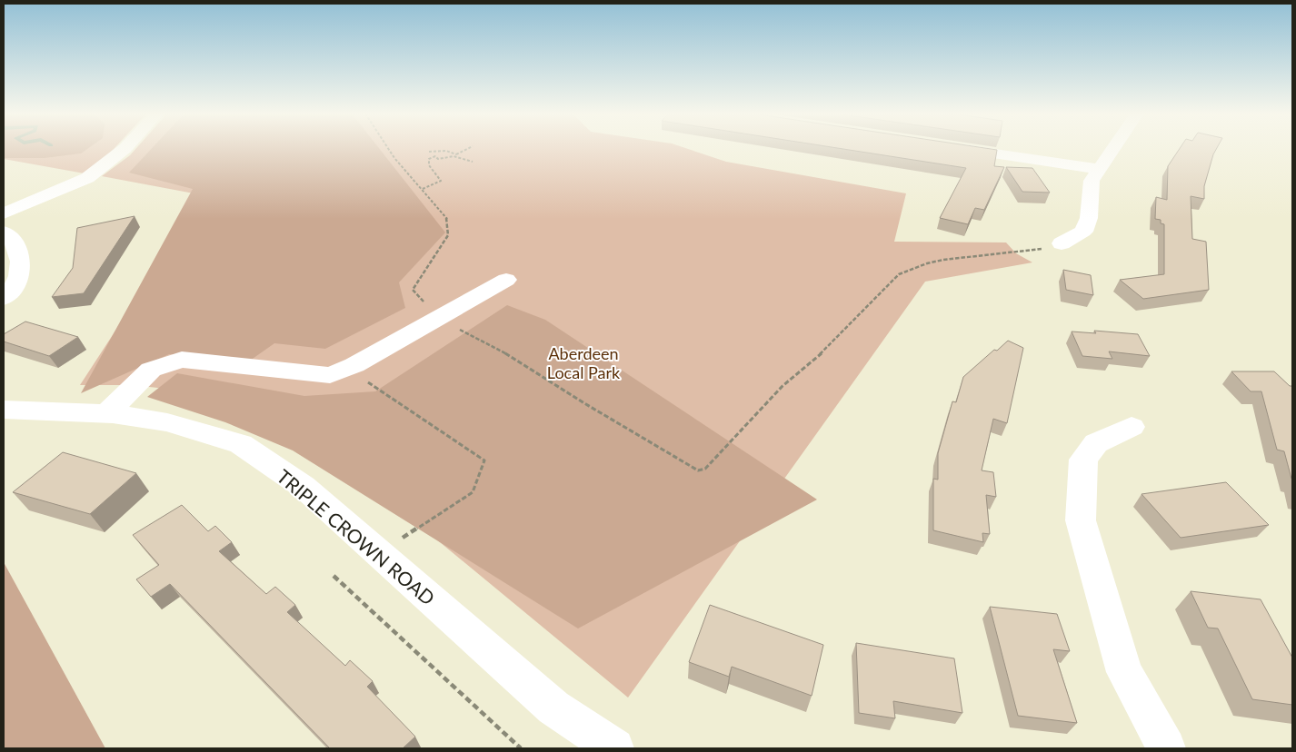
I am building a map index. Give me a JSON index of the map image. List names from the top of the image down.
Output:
{
  "streets": {
    "street": ["TRIPLE CROWN ROAD"]
  },
  "parks": ["Aberdeen Local Park"]
}
